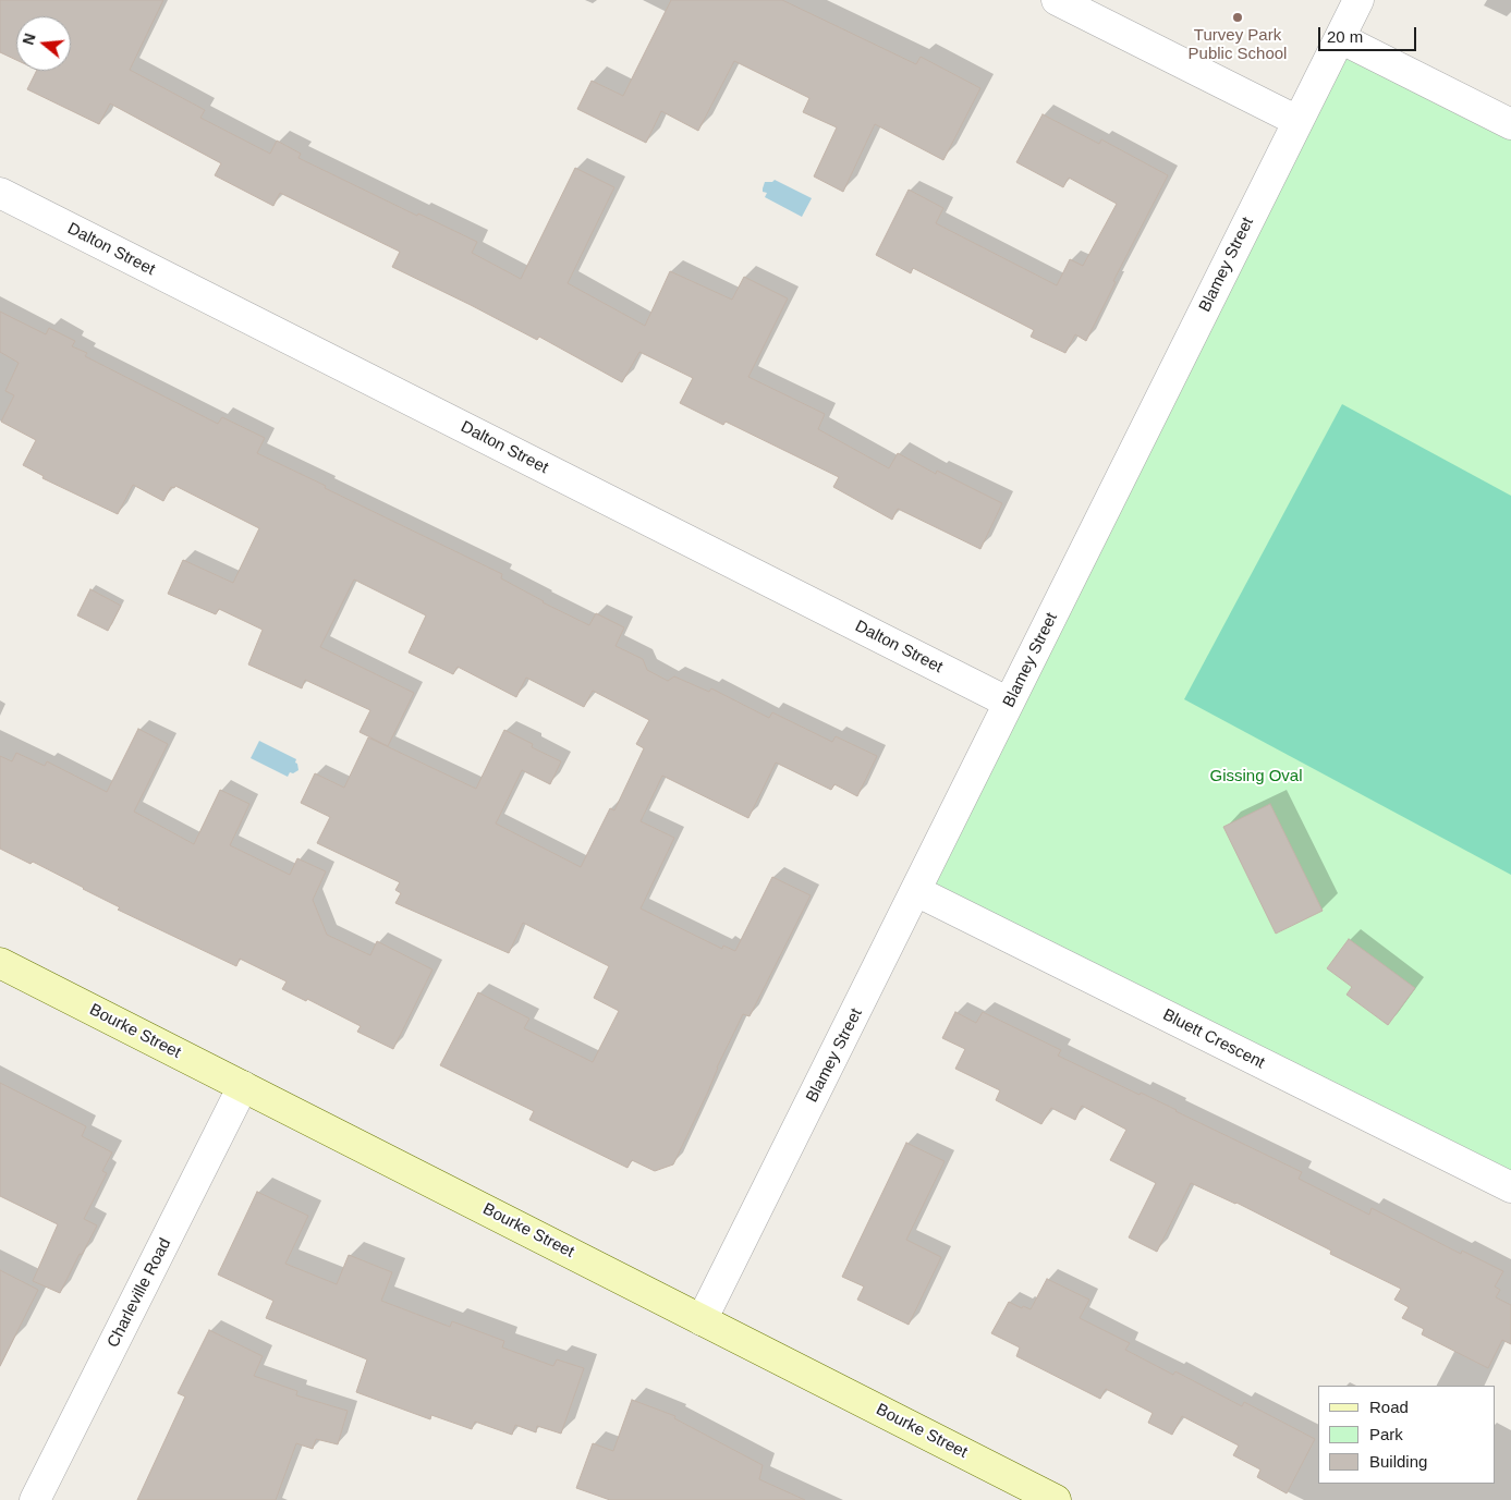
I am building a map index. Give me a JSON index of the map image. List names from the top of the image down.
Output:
{
  "streets": {
    "main road": ["Bourke Street"],
    "street": [
      "Dalton Street",
      "Blamey Street",
      "Bluett Crescent",
      "Charleville Road"
    ]
  },
  "crossings": [
    ["Dalton Street", "Blamey Street"],
    ["Blamey Street", "Bourke Street"],
    ["Blamey Street", "Bluett Crescent"],
    ["Bourke Street", "Charleville Road"]
  ],
  "parks": ["Gissing Oval"],
  "places": ["Turvey Park Public School"],
  "legend": ["Road", "Park", "Building"],
  "scale_bar": "20 m",
  "north": "left"
}
